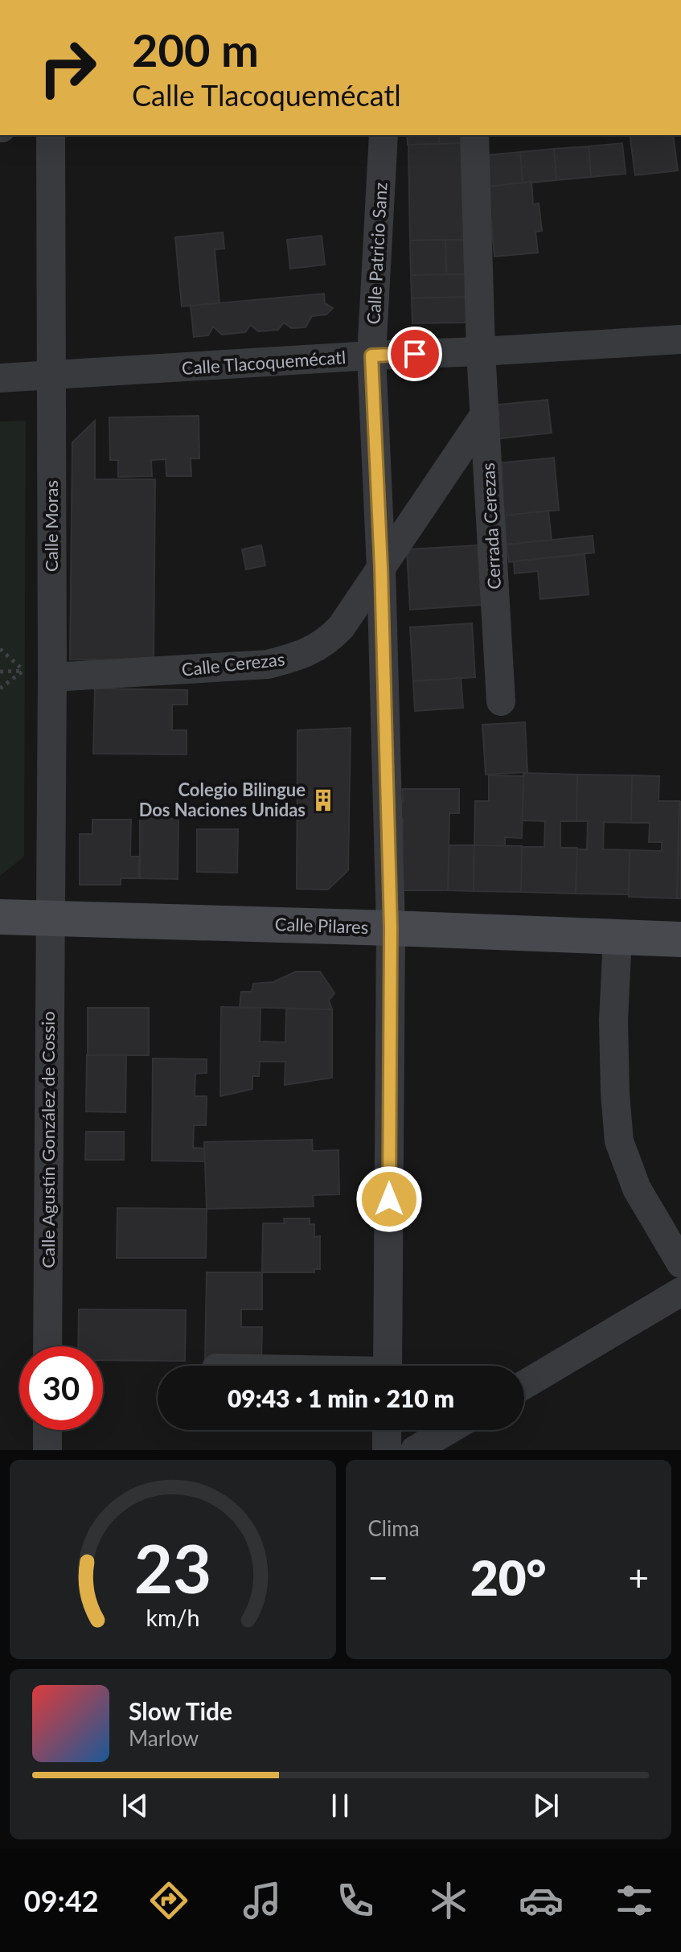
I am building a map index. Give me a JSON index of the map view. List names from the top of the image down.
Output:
{
  "streets": {
    "street": [
      "Calle Patricio Sanz",
      "Calle Tlacoquemécatl",
      "Calle Moras",
      "Cerrada Cerezas",
      "Calle Cerezas",
      "Calle Pilares",
      "Calle Agustín González de Cossio"
    ]
  },
  "crossings": [
    ["Calle Patricio Sanz", "Calle Tlacoquemécatl"],
    ["Calle Patricio Sanz", "Calle Cerezas"],
    ["Calle Patricio Sanz", "Calle Pilares"],
    ["Calle Tlacoquemécatl", "Calle Moras"],
    ["Calle Tlacoquemécatl", "Cerrada Cerezas"],
    ["Calle Moras", "Calle Cerezas"],
    ["Calle Moras", "Calle Pilares"],
    ["Calle Moras", "Calle Agustín González de Cossio"],
    ["Cerrada Cerezas", "Calle Cerezas"],
    ["Calle Pilares", "Calle Agustín González de Cossio"]
  ],
  "places": {
    "building": ["Colegio Bilingue Dos Naciones Unidas"]
  },
  "page": {
    "turn": ["200 m", "Calle Tlacoquemécatl"],
    "limit": "30",
    "trip": "09:43 · 1 min · 210 m",
    "tile": "Clima",
    "heat": ["−", "20°", "+"],
    "song": ["Slow Tide", "Marlow"],
    "tabs": "09:42",
    "gauge": ["23", "km/h"]
  }
}
